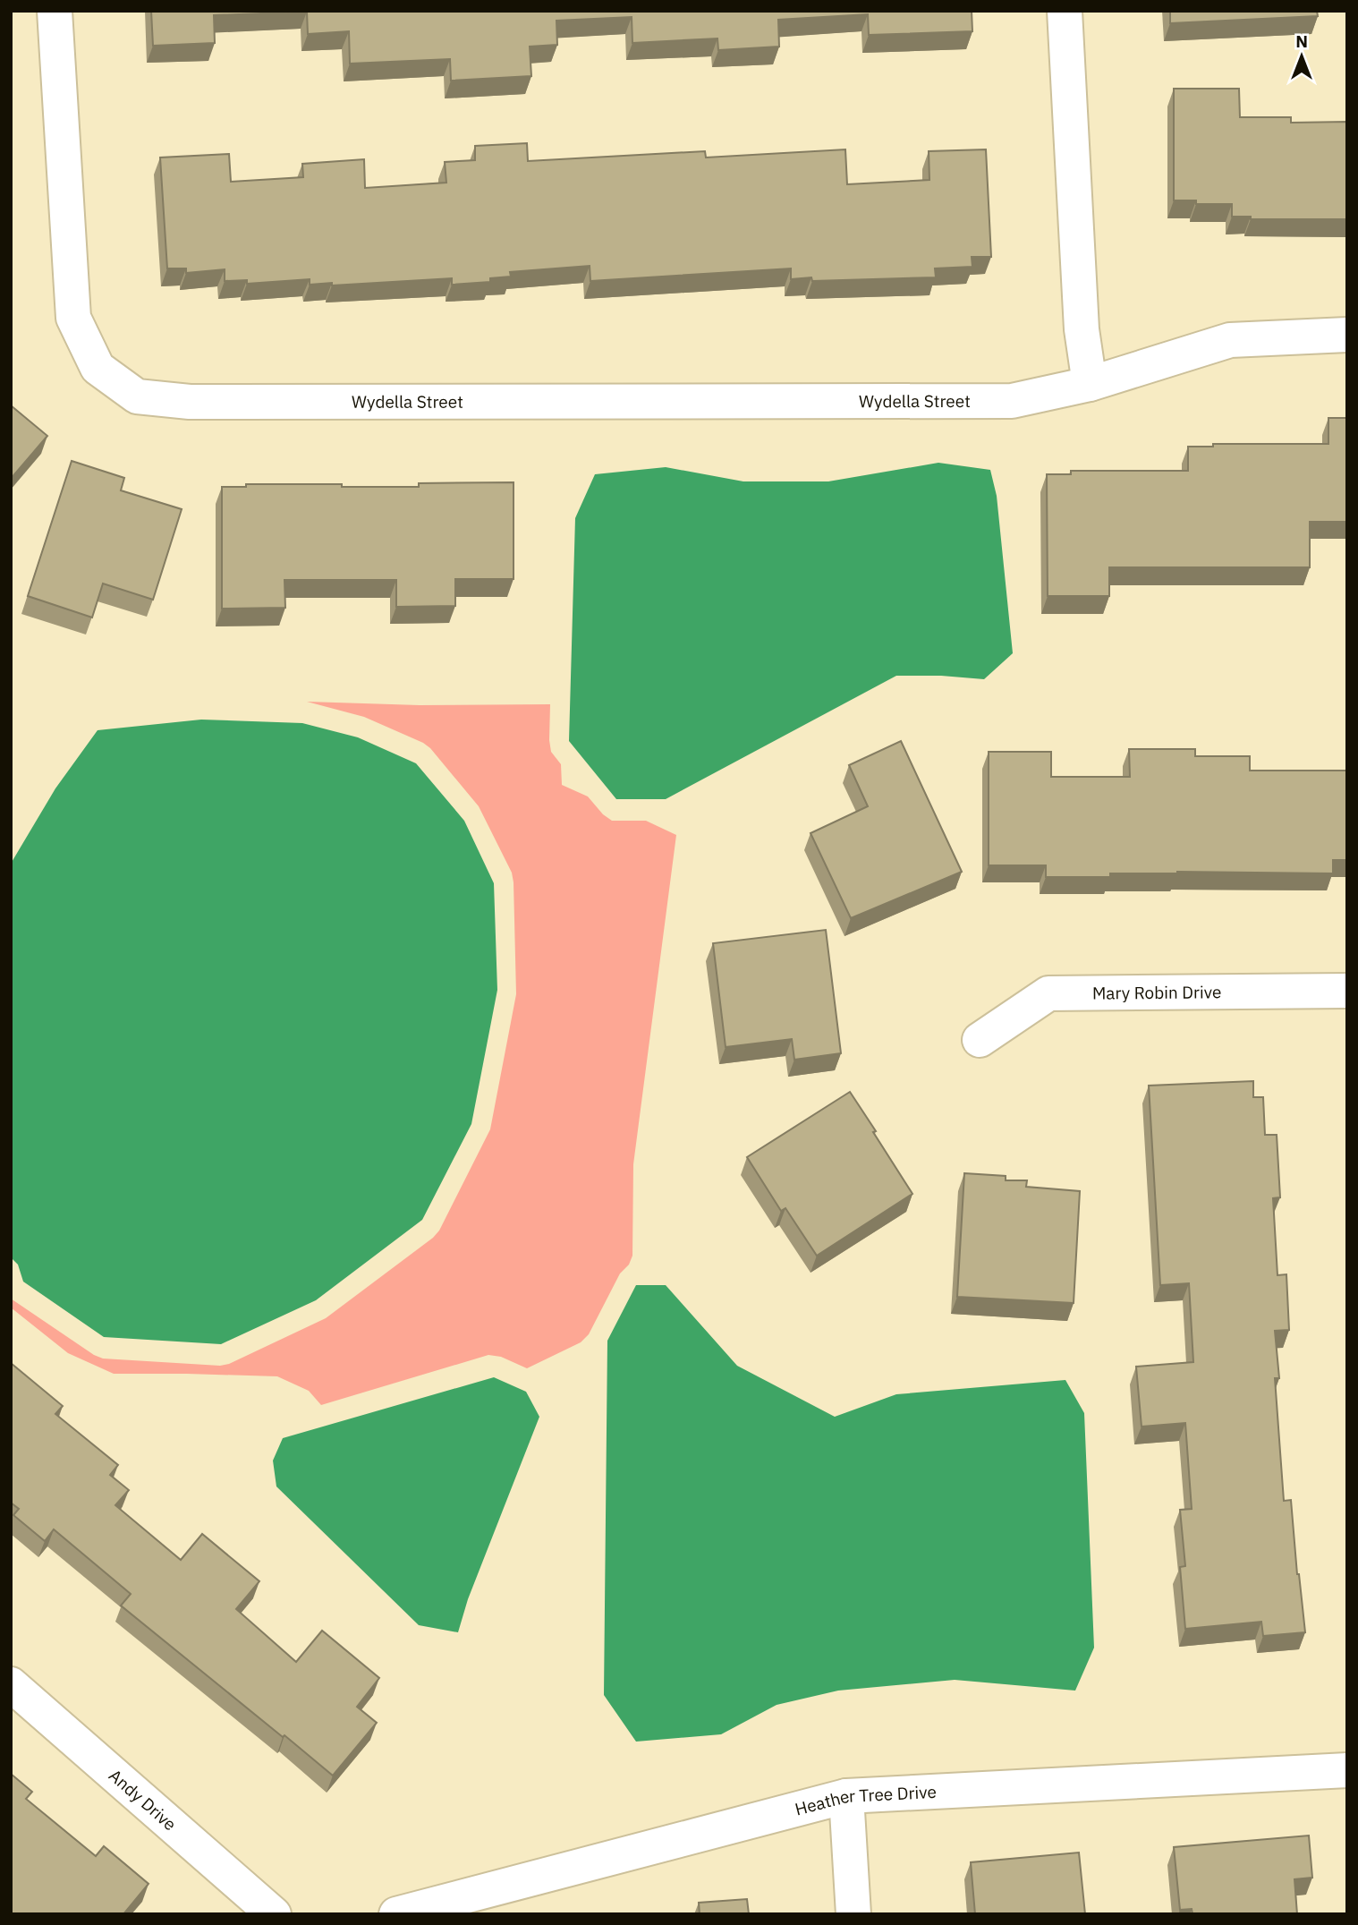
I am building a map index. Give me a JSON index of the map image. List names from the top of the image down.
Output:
{
  "streets": {
    "street": [
      "Wydella Street",
      "Mary Robin Drive",
      "Andy Drive",
      "Heather Tree Drive"
    ]
  },
  "north": "top"
}
